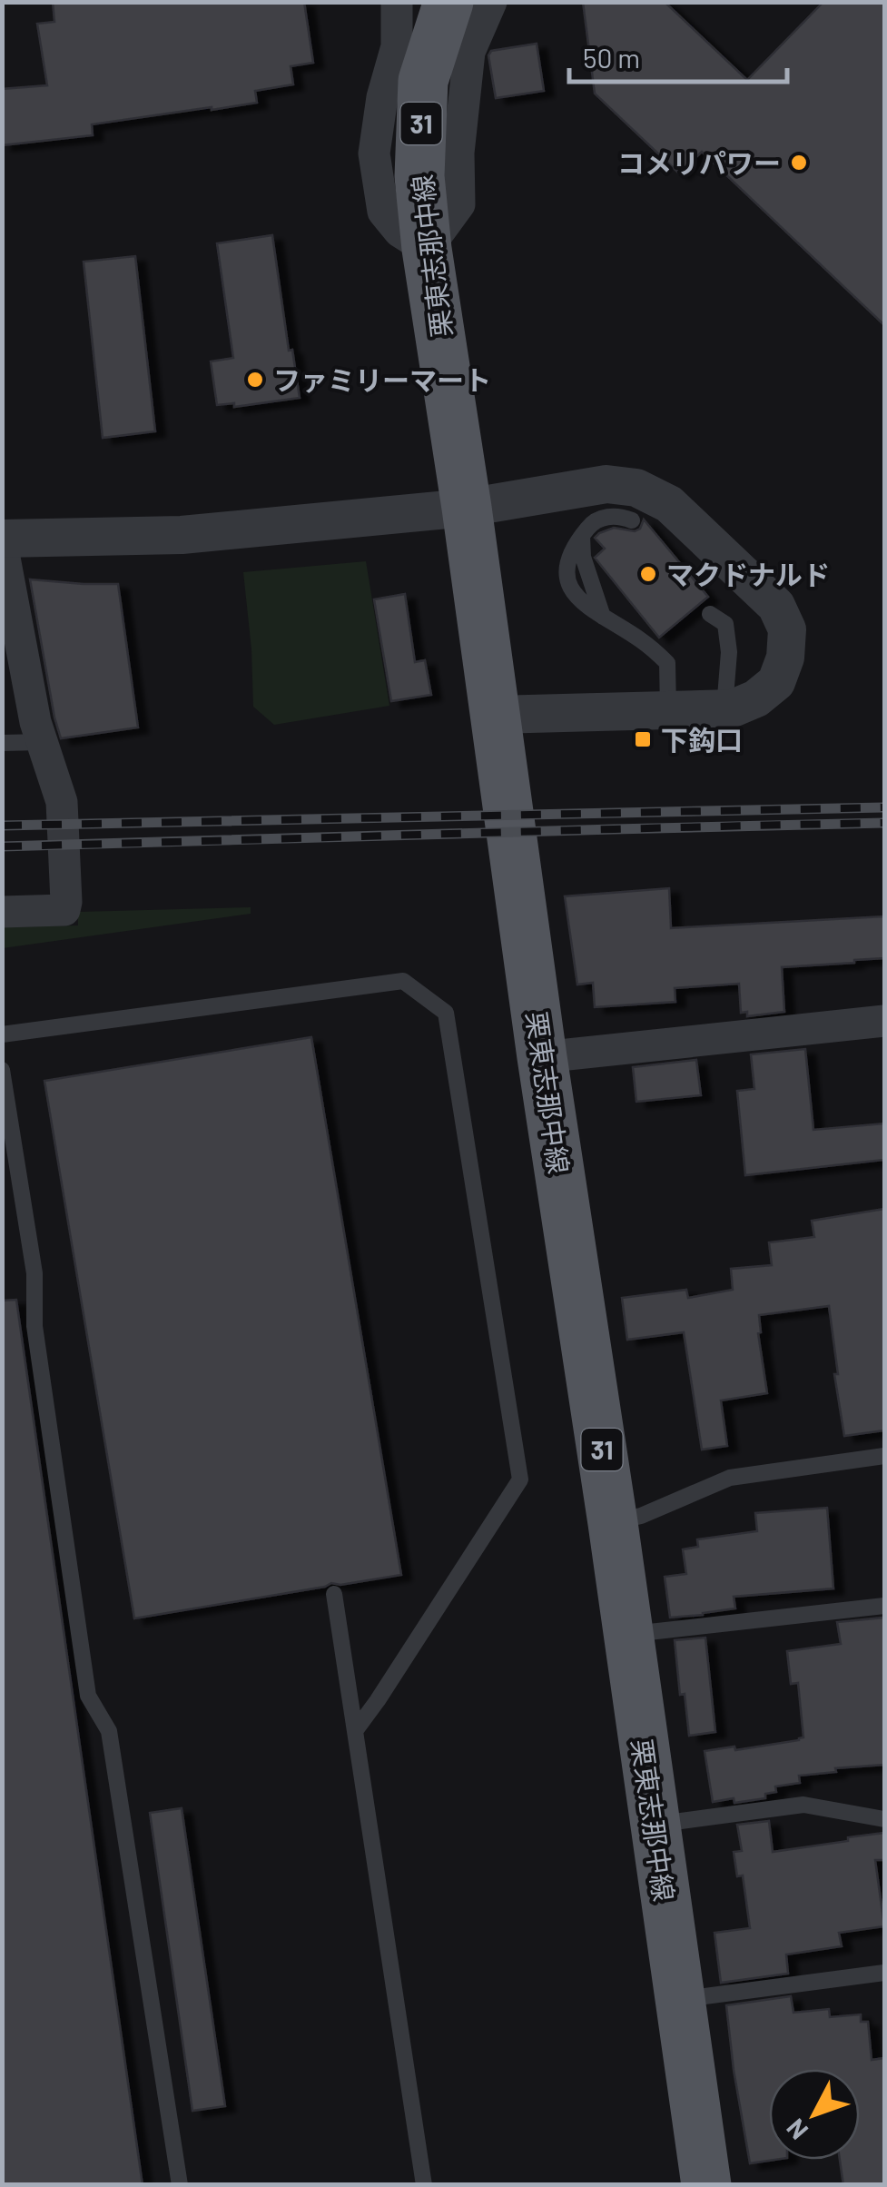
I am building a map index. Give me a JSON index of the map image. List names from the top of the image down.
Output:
{
  "streets": {
    "main road": ["31", "栗東志那中線"]
  },
  "places": {
    "other": ["コメリパワー", "ファミリーマート", "マクドナルド"],
    "transit": ["下鈎口"]
  },
  "scale_bar": "50 m",
  "north": "bottom left"
}
